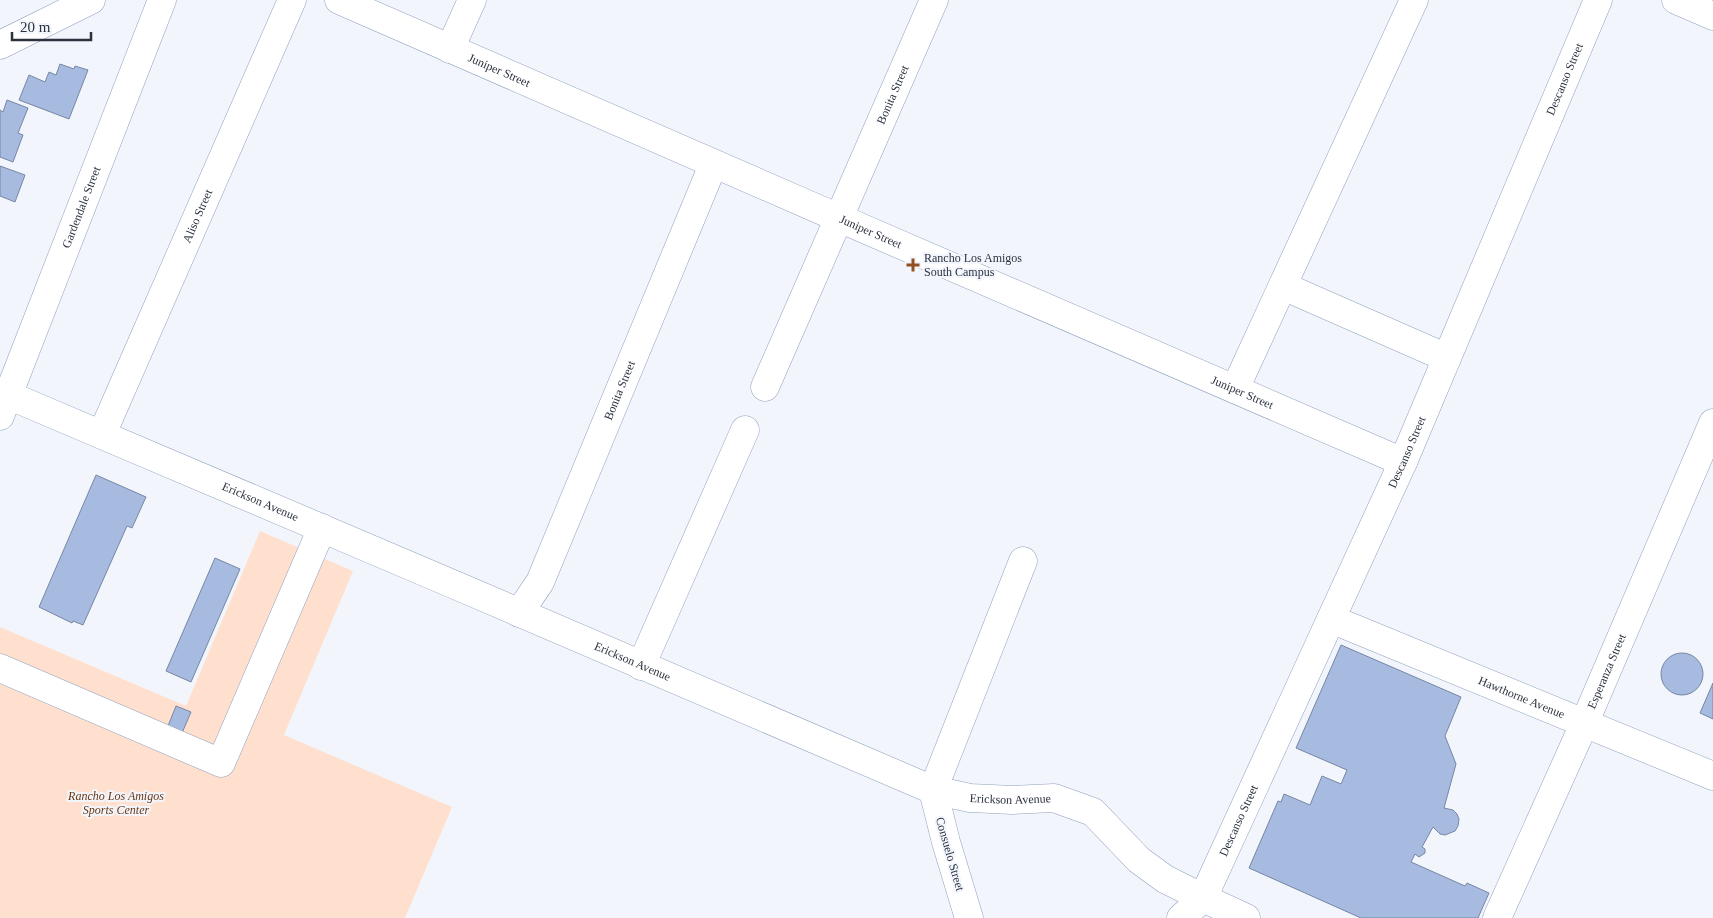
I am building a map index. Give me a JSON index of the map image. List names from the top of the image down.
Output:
{
  "streets": {
    "street": [
      "Juniper Street",
      "Descanso Street",
      "Bonita Street",
      "Gardendale Street",
      "Aliso Street",
      "Erickson Avenue",
      "Esperanza Street",
      "Hawthorne Avenue",
      "Consuelo Street"
    ]
  },
  "crossings": [
    ["Juniper Street", "Descanso Street"],
    ["Juniper Street", "Bonita Street"],
    ["Descanso Street", "Erickson Avenue"],
    ["Descanso Street", "Hawthorne Avenue"],
    ["Bonita Street", "Erickson Avenue"],
    ["Gardendale Street", "Erickson Avenue"],
    ["Aliso Street", "Erickson Avenue"],
    ["Erickson Avenue", "Consuelo Street"],
    ["Esperanza Street", "Hawthorne Avenue"]
  ],
  "parks": ["Rancho Los Amigos Sports Center"],
  "places": {
    "health": ["Rancho Los Amigos South Campus"]
  },
  "scale_bar": "20 m"
}
